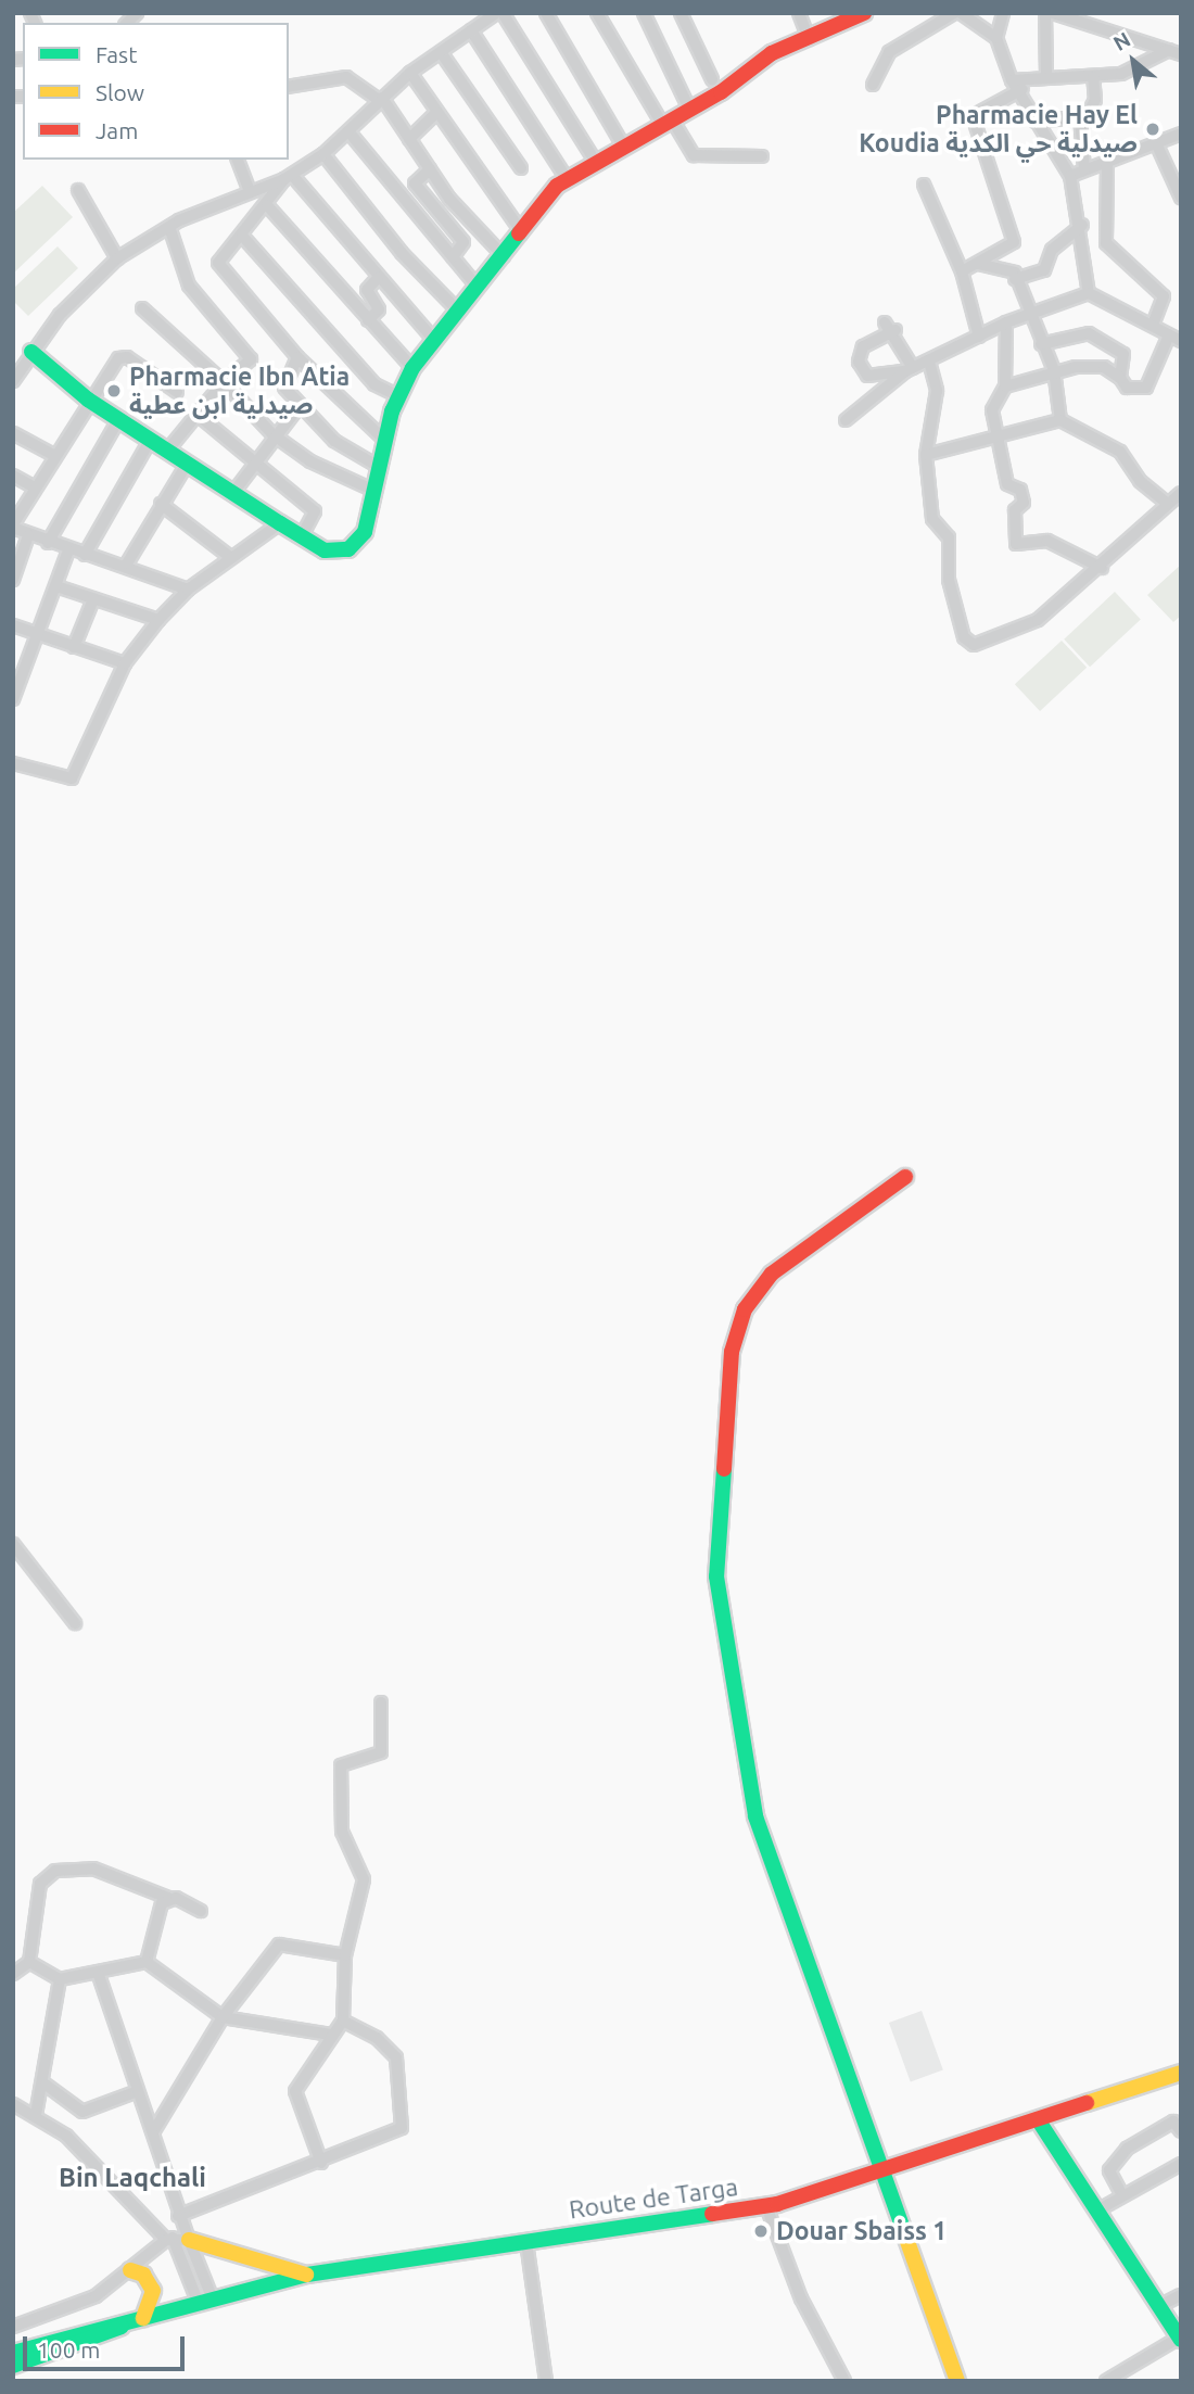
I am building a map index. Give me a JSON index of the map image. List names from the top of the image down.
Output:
{
  "streets": {
    "street": ["Route de Targa"]
  },
  "districts": ["Bin Laqchali"],
  "places": ["Pharmacie Hay El Koudia صيدلية حي الكدية", "Pharmacie Ibn Atia صيدلية ابن عطية", "Douar Sbaiss 1"],
  "legend": ["Fast", "Slow", "Jam"],
  "scale_bar": "100 m",
  "north": "top left"
}
